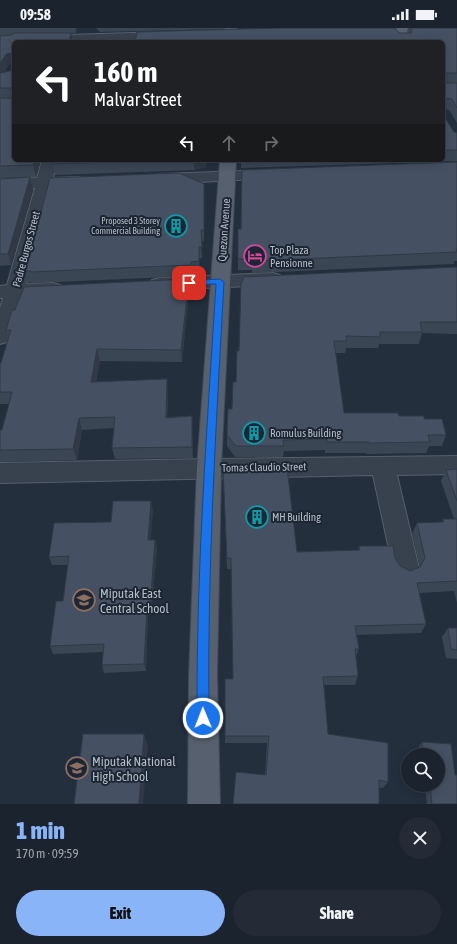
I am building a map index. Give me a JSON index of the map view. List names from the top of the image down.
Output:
{
  "streets": {
    "main road": ["Quezon Avenue"],
    "street": ["Padre Burgos Street", "Tomas Claudio Street"]
  },
  "crossings": [
    ["Quezon Avenue", "Tomas Claudio Street"]
  ],
  "places": {
    "building": ["Proposed 3 Storey Commercial Building", "Romulus Building", "MH Building"],
    "hotel": ["Top Plaza Pensionne"],
    "school or university": ["Miputak East Central School", "Miputak National High School"]
  },
  "page": {
    "status": "09:58",
    "turn": ["160 m", "Malvar Street"],
    "heading": ["1 min", "170 m · 09:59"],
    "buttons": ["Exit", "Share"]
  }
}
